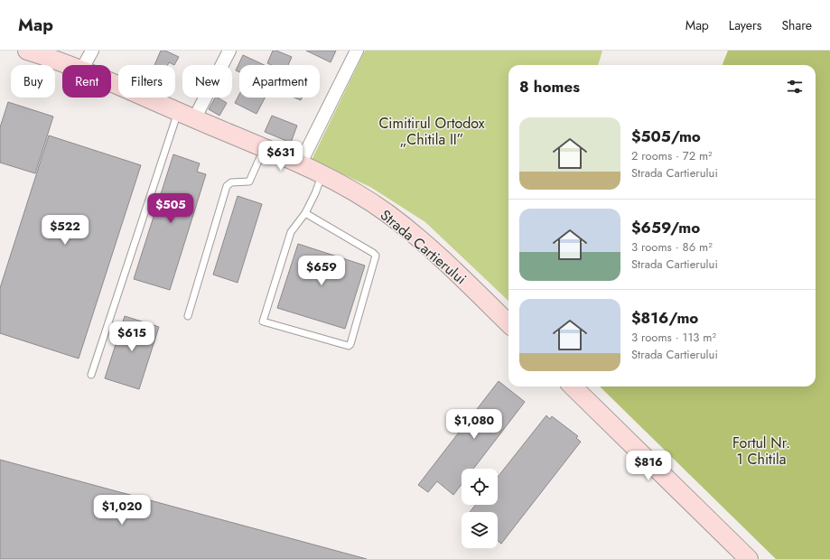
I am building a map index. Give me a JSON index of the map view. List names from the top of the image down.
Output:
{
  "streets": {
    "street": ["Strada Cartierului"]
  },
  "parks": ["Cimitirul Ortodox „Chitila II”", "Fortul Nr. 1 Chitila"],
  "page": {
    "header": "Map",
    "nav": ["Map", "Layers", "Share"],
    "chip": [
      "Buy",
      "Rent",
      "Filters",
      "New",
      "Apartment"
    ],
    "heading": "8 homes",
    "list": [
      {
        "name": "$505/mo",
        "note": "2 rooms · 72 m² · Strada Cartierului"
      },
      {
        "name": "$659/mo",
        "note": "3 rooms · 86 m² · Strada Cartierului"
      },
      {
        "name": "$816/mo",
        "note": "3 rooms · 113 m² · Strada Cartierului"
      }
    ],
    "price": [
      "$631",
      "$505",
      "$522",
      "$659",
      "$615",
      "$1,080",
      "$816",
      "$1,020"
    ]
  }
}
